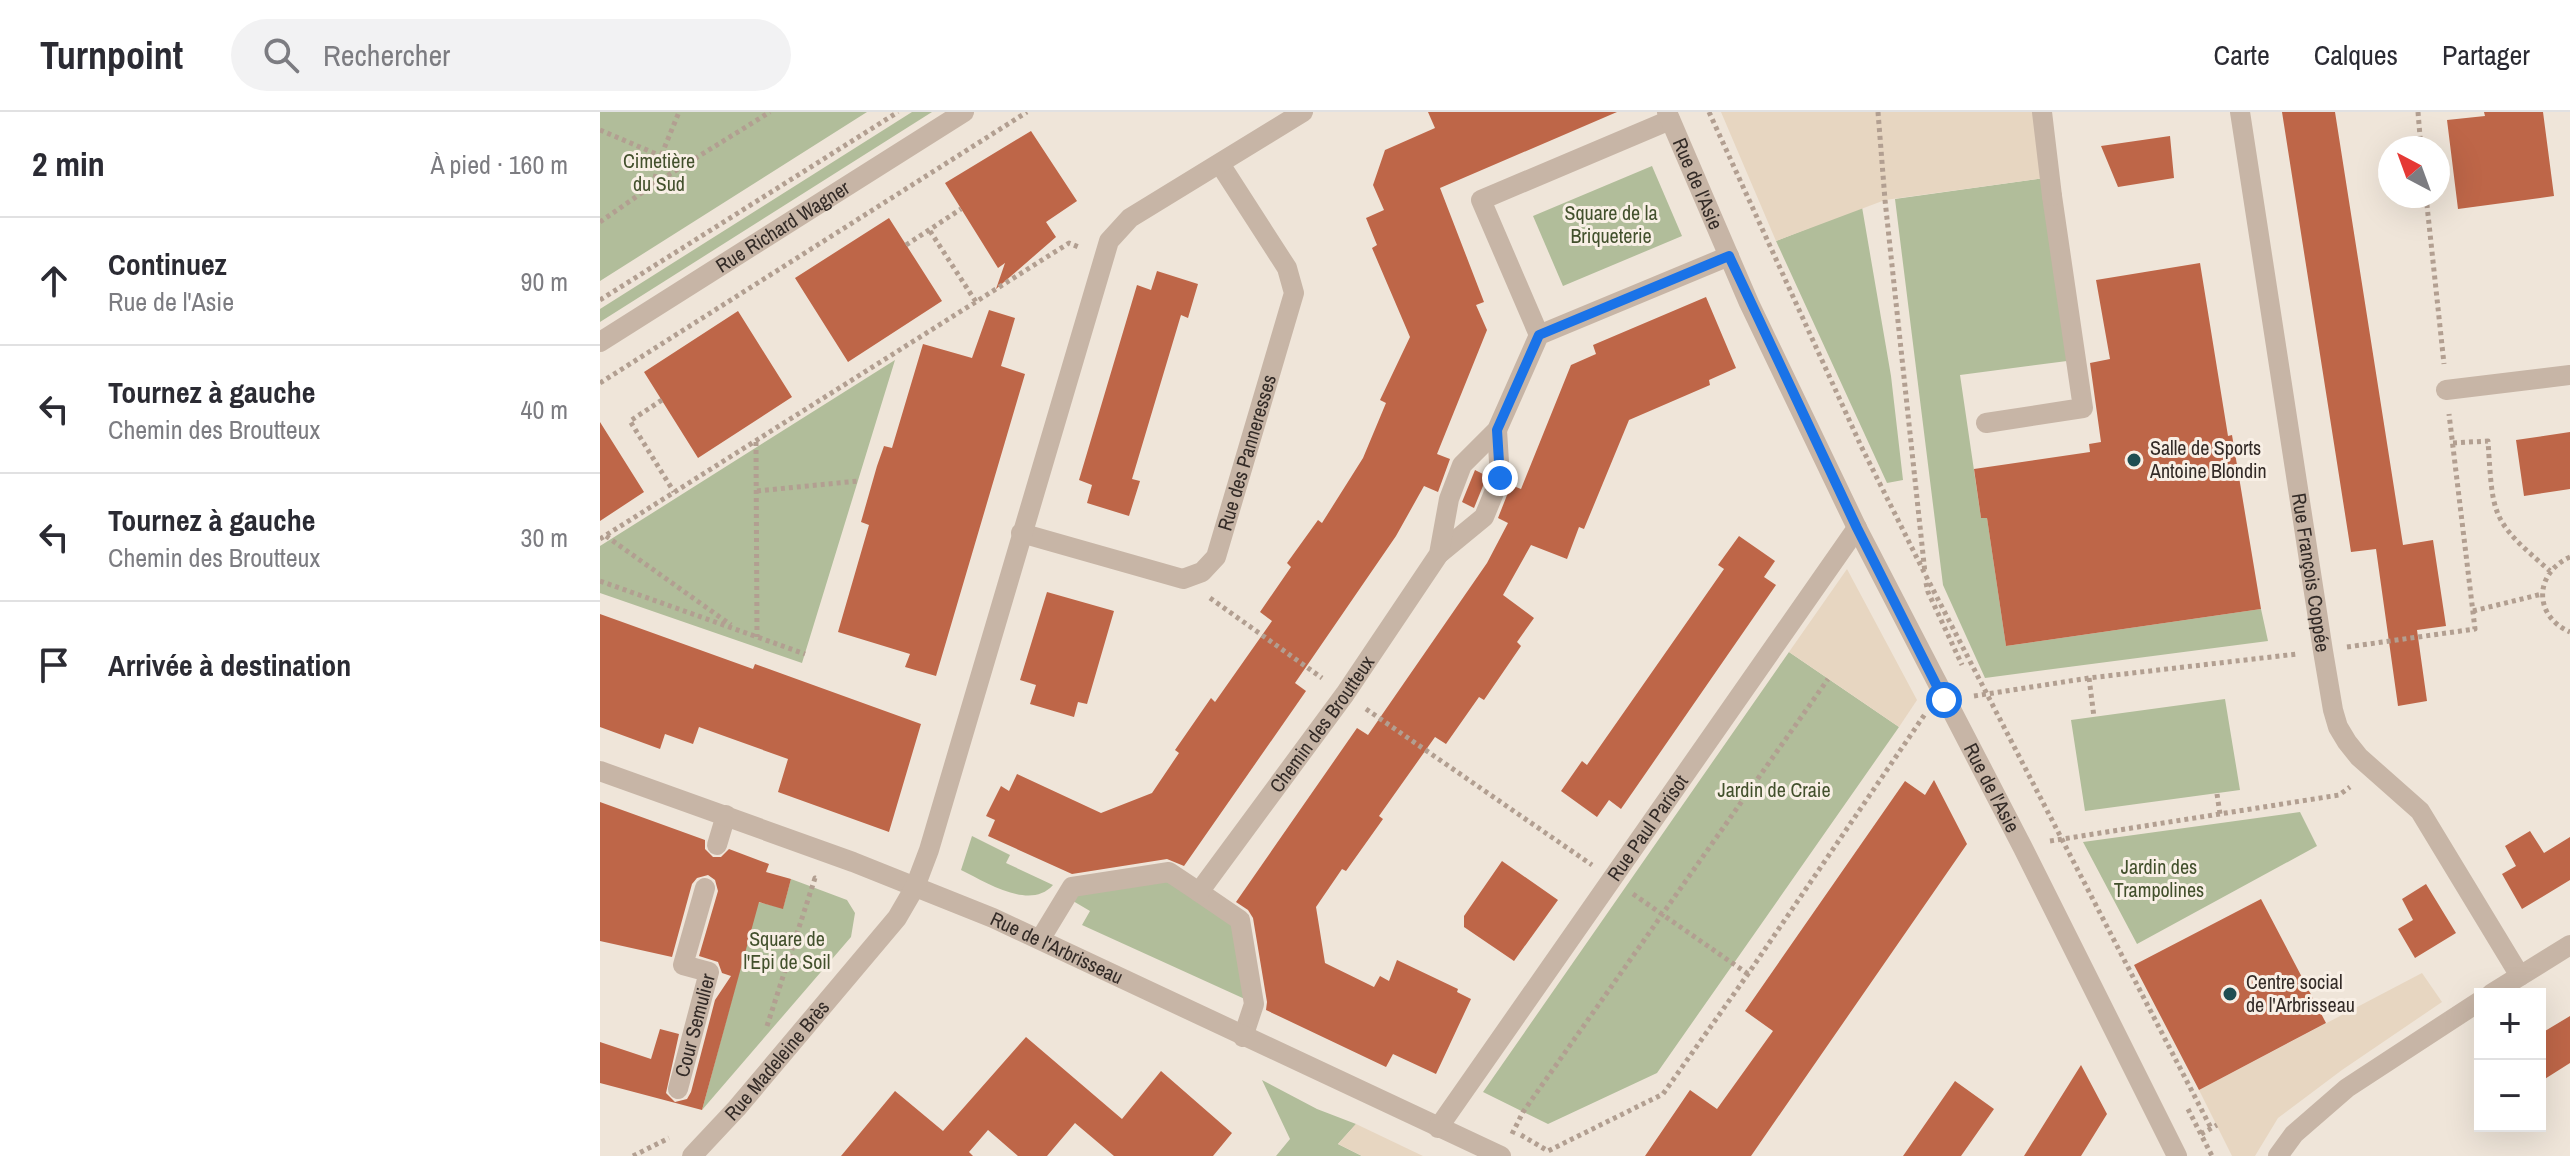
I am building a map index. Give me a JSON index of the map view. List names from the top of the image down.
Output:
{
  "streets": {
    "street": [
      "Rue de l'Asie",
      "Rue Richard Wagner",
      "Rue des Panneresses",
      "Rue François Coppée",
      "Chemin des Broutteux",
      "Rue Paul Parisot",
      "Rue de l'Arbrisseau",
      "Cour Semulier",
      "Rue Madeleine Brès"
    ]
  },
  "crossings": [
    ["Rue de l'Asie", "Rue Paul Parisot"],
    ["Rue Paul Parisot", "Rue de l'Arbrisseau"],
    ["Rue de l'Arbrisseau", "Rue Madeleine Brès"]
  ],
  "parks": [
    "Cimetière du Sud",
    "Square de la Briqueterie",
    "Jardin de Craie",
    "Jardin des Trampolines",
    "Square de l'Epi de Soil"
  ],
  "places": ["Salle de Sports Antoine Blondin", "Centre social de l'Arbrisseau"],
  "north": "top left",
  "page": {
    "header": "Turnpoint",
    "search": "Rechercher",
    "nav": ["Carte", "Calques", "Partager"],
    "heading": ["2 min", "À pied · 160 m"],
    "list": [
      ["Continuez", "Rue de l'Asie", "90 m"],
      ["Tournez à gauche", "Chemin des Broutteux", "40 m"],
      ["Tournez à gauche", "Chemin des Broutteux", "30 m"],
      "Arrivée à destination"
    ],
    "map_buttons": ["+", "−"]
  }
}
